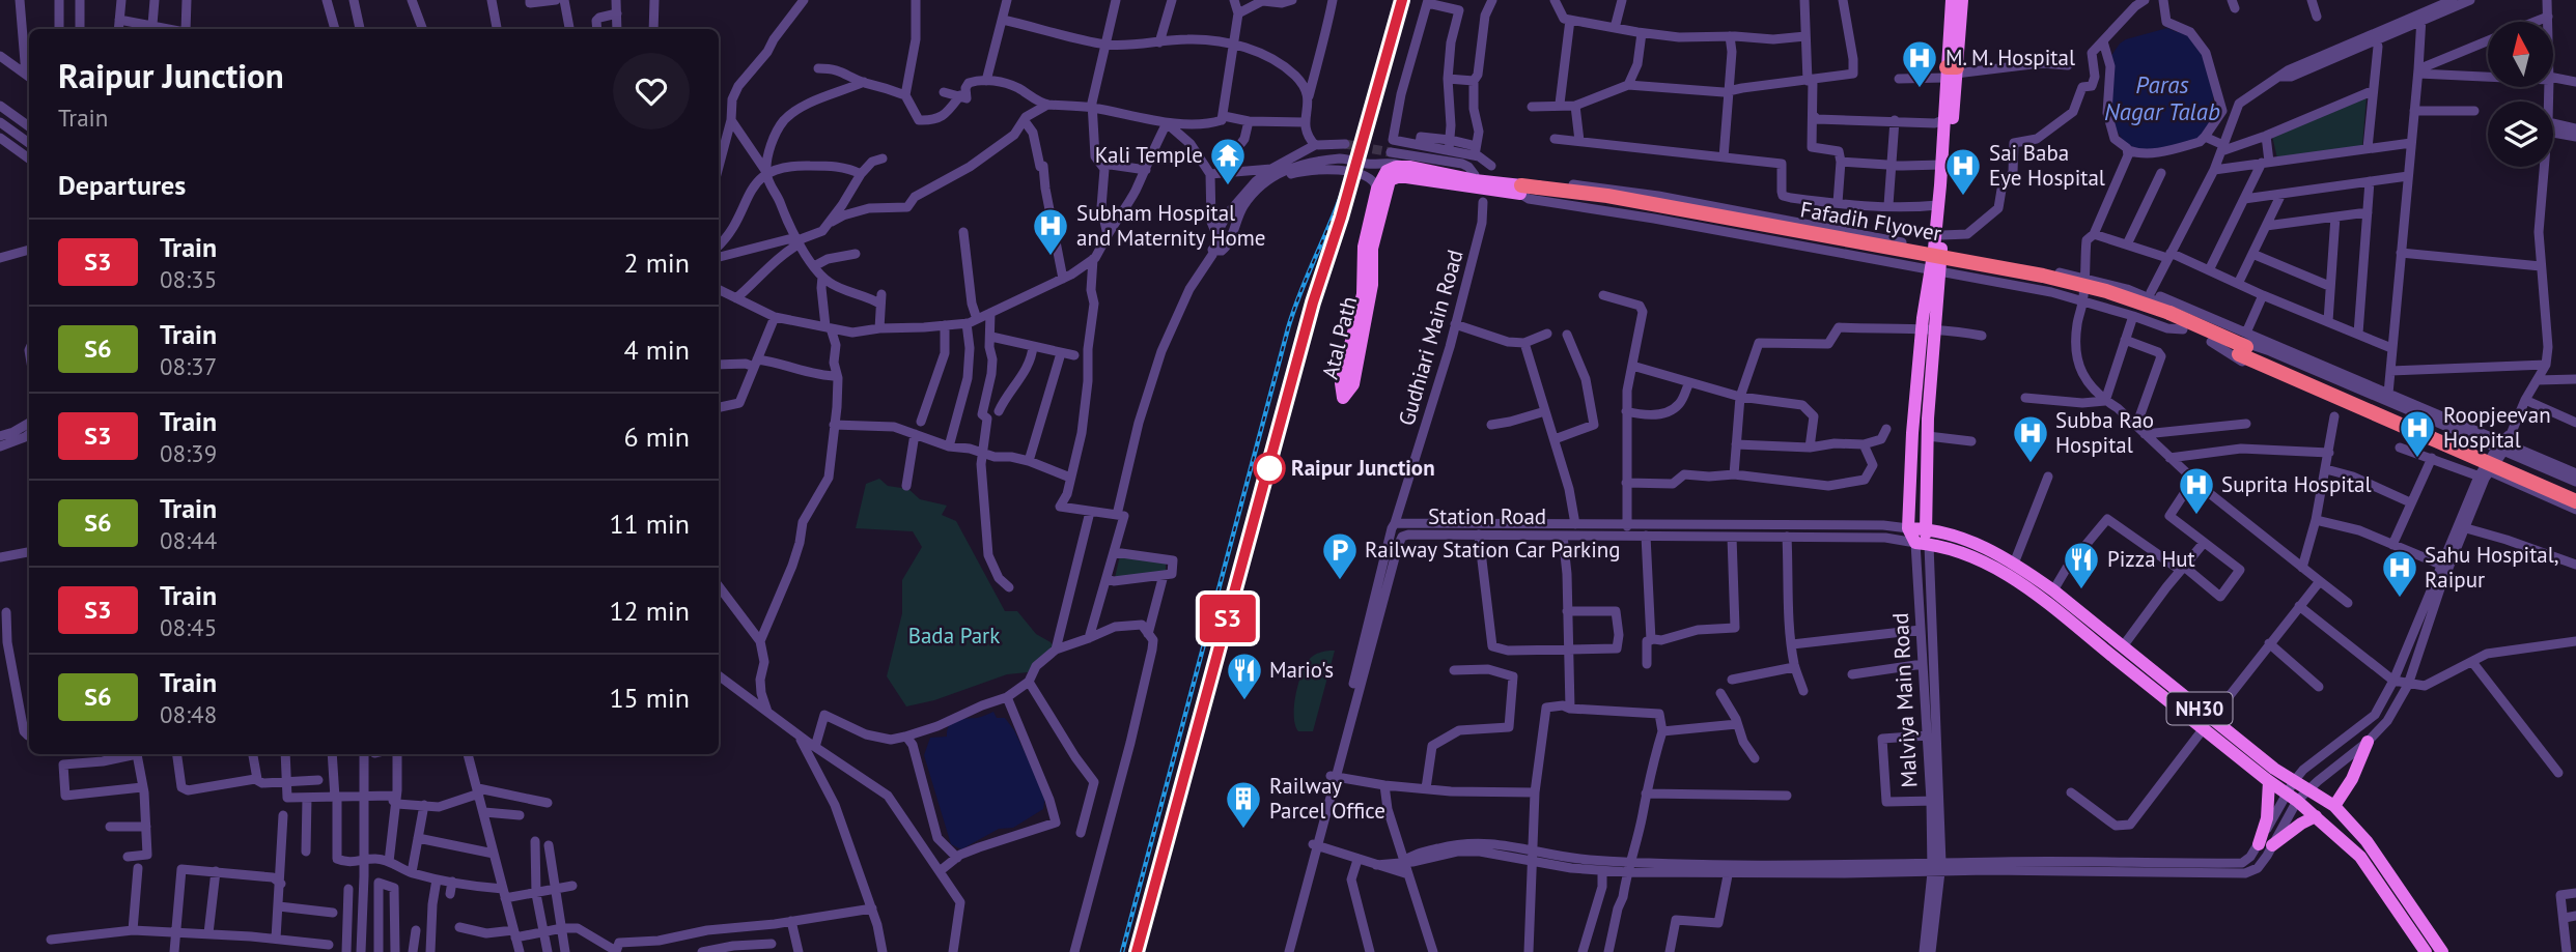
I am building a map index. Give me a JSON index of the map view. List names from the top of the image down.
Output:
{
  "streets": {
    "highway": ["Fafadih Flyover"],
    "main road": ["Atal Path", "Malviya Main Road", "NH30"],
    "street": ["Gudhiari Main Road", "Station Road"]
  },
  "crossings": [
    ["Fafadih Flyover", "Atal Path"],
    ["Gudhiari Main Road", "Station Road"],
    ["Station Road", "Malviya Main Road"],
    ["Station Road", "NH30"],
    ["Malviya Main Road", "NH30"]
  ],
  "water": ["Paras Nagar Talab"],
  "parks": ["Bada Park"],
  "places": {
    "hospital": [
      "M. M. Hospital",
      "Sai Baba Eye Hospital",
      "Subham Hospital and Maternity Home",
      "Roopjeevan Hospital",
      "Subba Rao Hospital",
      "Suprita Hospital",
      "Sahu Hospital, Raipur"
    ],
    "temple": ["Kali Temple"],
    "other": ["Raipur Junction"],
    "parking": ["Railway Station Car Parking"],
    "restaurant": ["Pizza Hut", "Mario's"],
    "building": ["Railway Parcel Office"]
  },
  "north": "top",
  "page": {
    "on_map": "S3",
    "heading": [
      ["Raipur Junction", "Train"],
      "Departures"
    ],
    "list": [
      {
        "mark": "S3",
        "name": "Train",
        "note": "08:35",
        "value": "2 min"
      },
      {
        "mark": "S6",
        "name": "Train",
        "note": "08:37",
        "value": "4 min"
      },
      {
        "mark": "S3",
        "name": "Train",
        "note": "08:39",
        "value": "6 min"
      },
      {
        "mark": "S6",
        "name": "Train",
        "note": "08:44",
        "value": "11 min"
      },
      {
        "mark": "S3",
        "name": "Train",
        "note": "08:45",
        "value": "12 min"
      },
      {
        "mark": "S6",
        "name": "Train",
        "note": "08:48",
        "value": "15 min"
      }
    ]
  }
}
